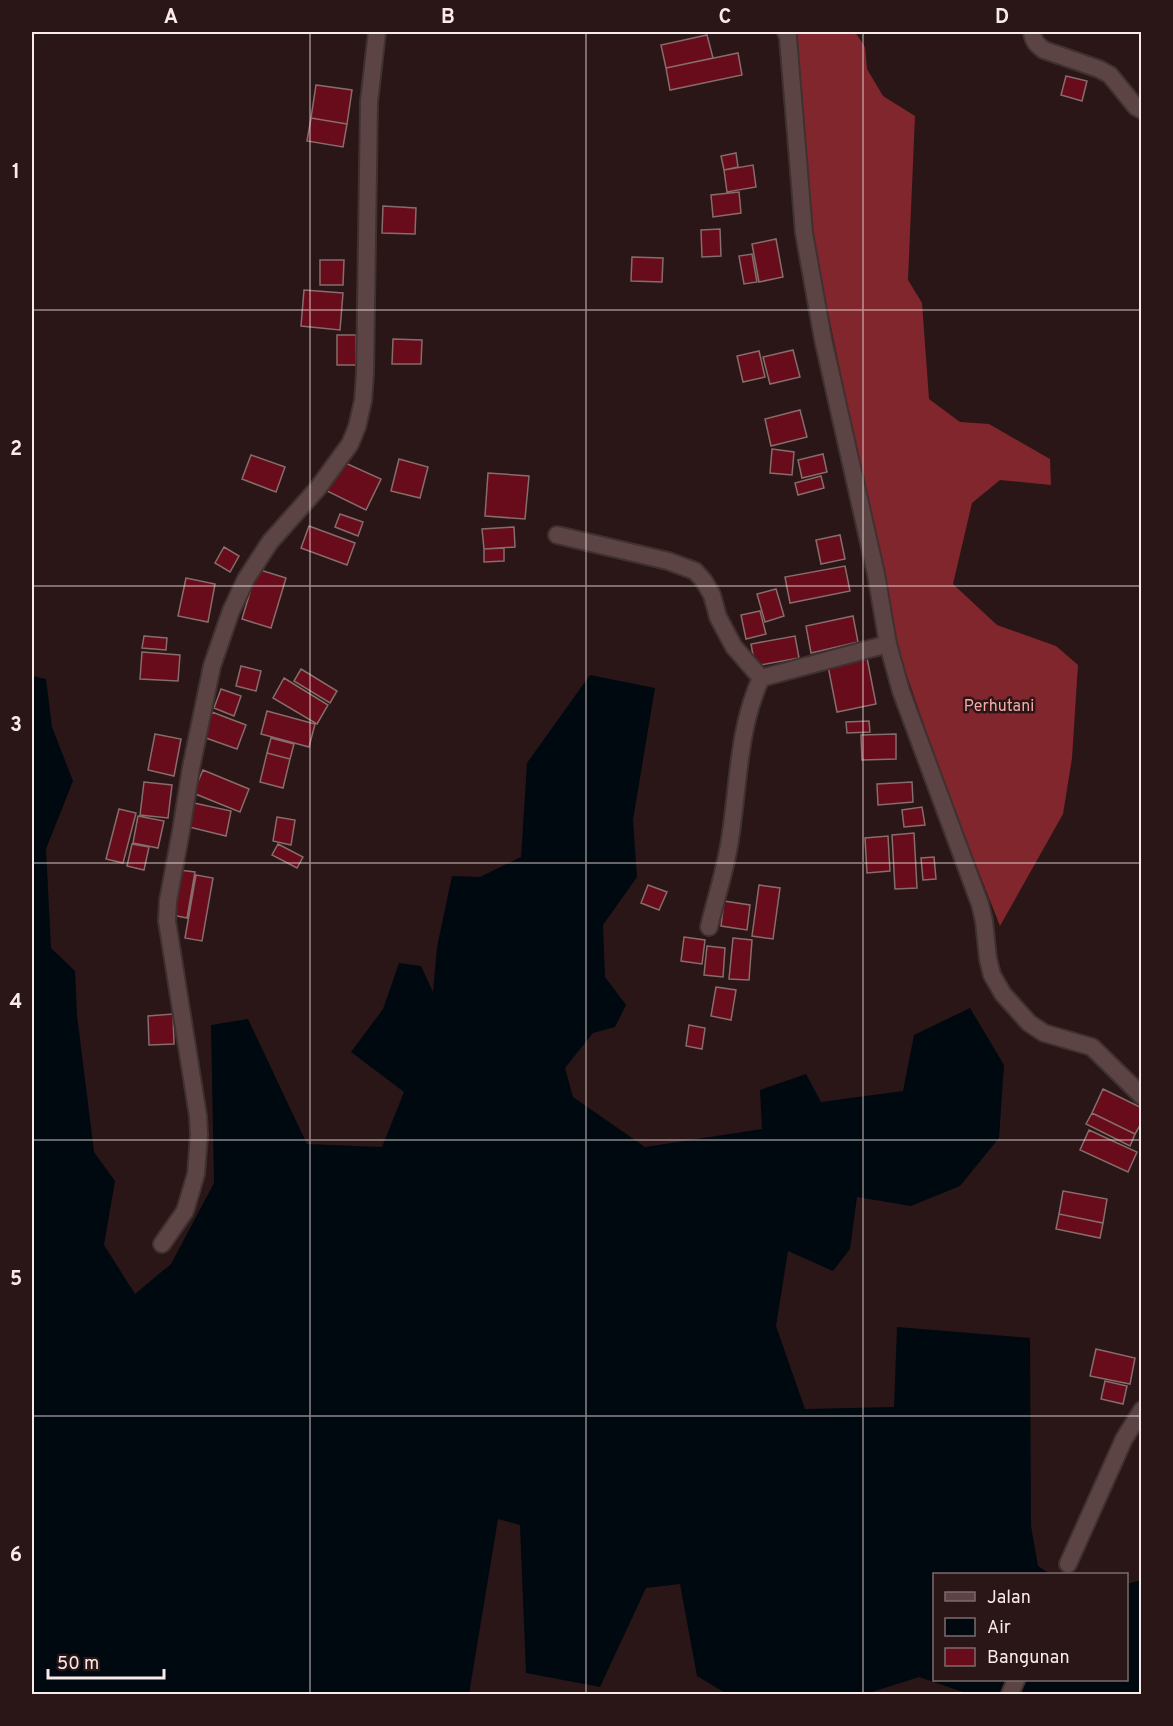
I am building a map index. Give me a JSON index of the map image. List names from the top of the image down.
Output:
{
  "parks": ["Perhutani"],
  "legend": ["Jalan", "Air", "Bangunan"],
  "scale_bar": "50 m",
  "grid": {
    "columns": [
      "A",
      "B",
      "C",
      "D"
    ],
    "rows": [
      "1",
      "2",
      "3",
      "4",
      "5",
      "6"
    ]
  }
}
